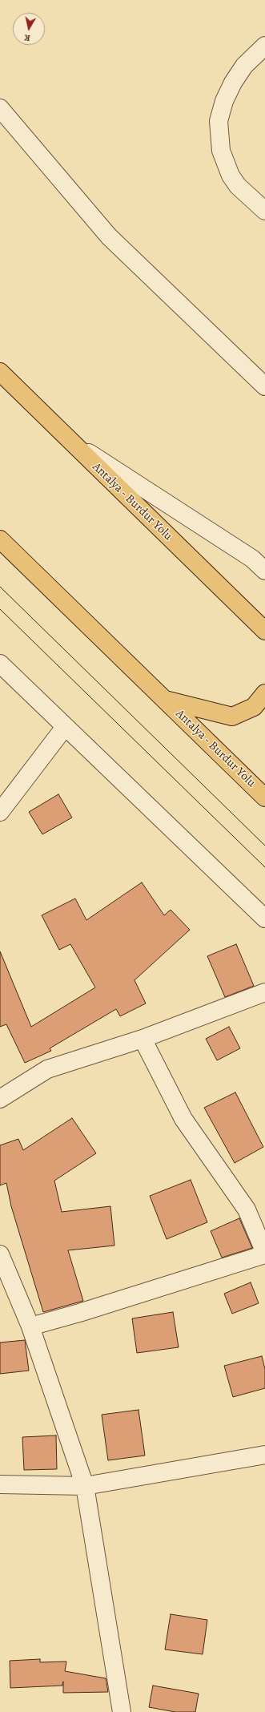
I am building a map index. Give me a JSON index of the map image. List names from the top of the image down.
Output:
{
  "streets": {
    "highway": ["Antalya - Burdur Yolu"]
  },
  "north": "bottom"
}
